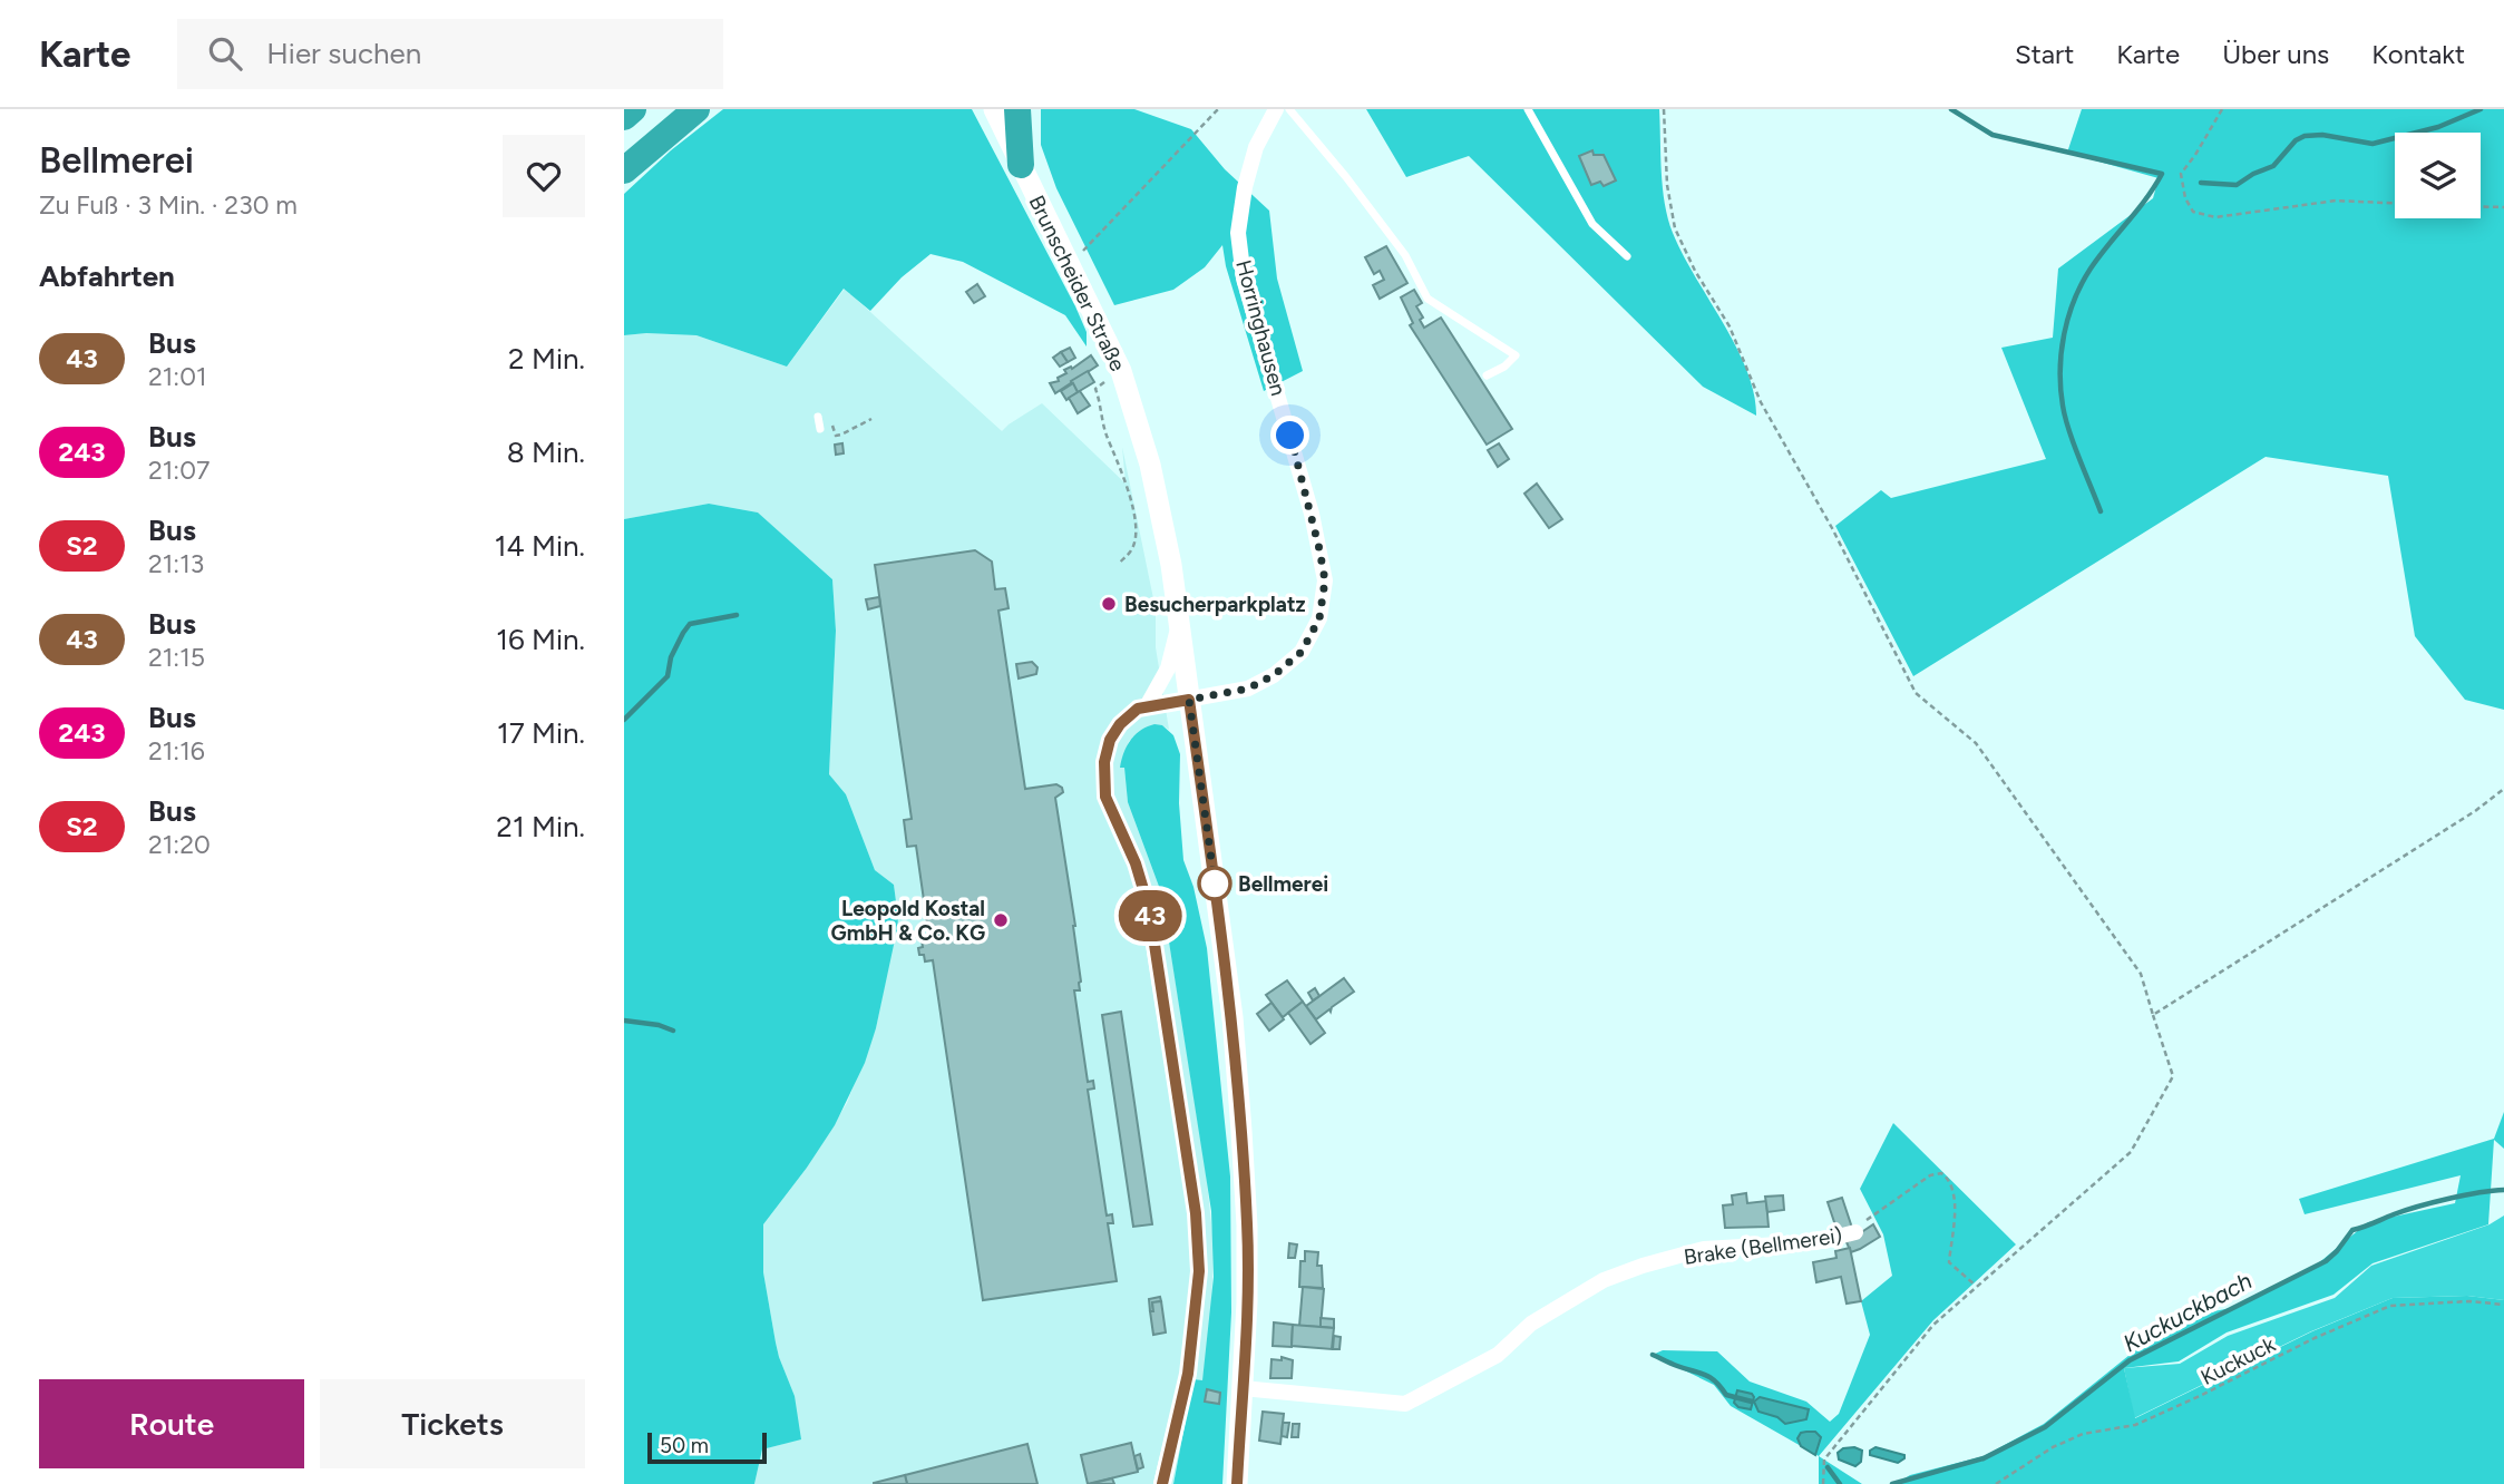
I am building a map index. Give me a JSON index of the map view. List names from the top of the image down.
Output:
{
  "streets": {
    "main road": ["Brunscheider Straße"],
    "street": ["Horringhausen", "Brake (Bellmerei)"],
    "path": ["Kuckuck"]
  },
  "crossings": [
    ["Brunscheider Straße", "Horringhausen"],
    ["Brunscheider Straße", "Brake (Bellmerei)"]
  ],
  "water": ["Kuckuckbach"],
  "places": ["Besucherparkplatz", "Bellmerei", "Leopold Kostal GmbH & Co. KG"],
  "lines": ["bus line 43"],
  "scale_bar": "50 m",
  "page": {
    "header": "Karte",
    "search": "Hier suchen",
    "nav": [
      "Start",
      "Karte",
      "Über uns",
      "Kontakt"
    ],
    "heading": [
      ["Bellmerei", "Zu Fuß · 3 Min. · 230 m"],
      "Abfahrten"
    ],
    "on_map": "43",
    "list": [
      {
        "mark": "43",
        "name": "Bus",
        "note": "21:01",
        "value": "2 Min."
      },
      {
        "mark": "243",
        "name": "Bus",
        "note": "21:07",
        "value": "8 Min."
      },
      {
        "mark": "S2",
        "name": "Bus",
        "note": "21:13",
        "value": "14 Min."
      },
      {
        "mark": "43",
        "name": "Bus",
        "note": "21:15",
        "value": "16 Min."
      },
      {
        "mark": "243",
        "name": "Bus",
        "note": "21:16",
        "value": "17 Min."
      },
      {
        "mark": "S2",
        "name": "Bus",
        "note": "21:20",
        "value": "21 Min."
      }
    ],
    "buttons": ["Route", "Tickets"],
    "scale": "50 m"
  }
}
